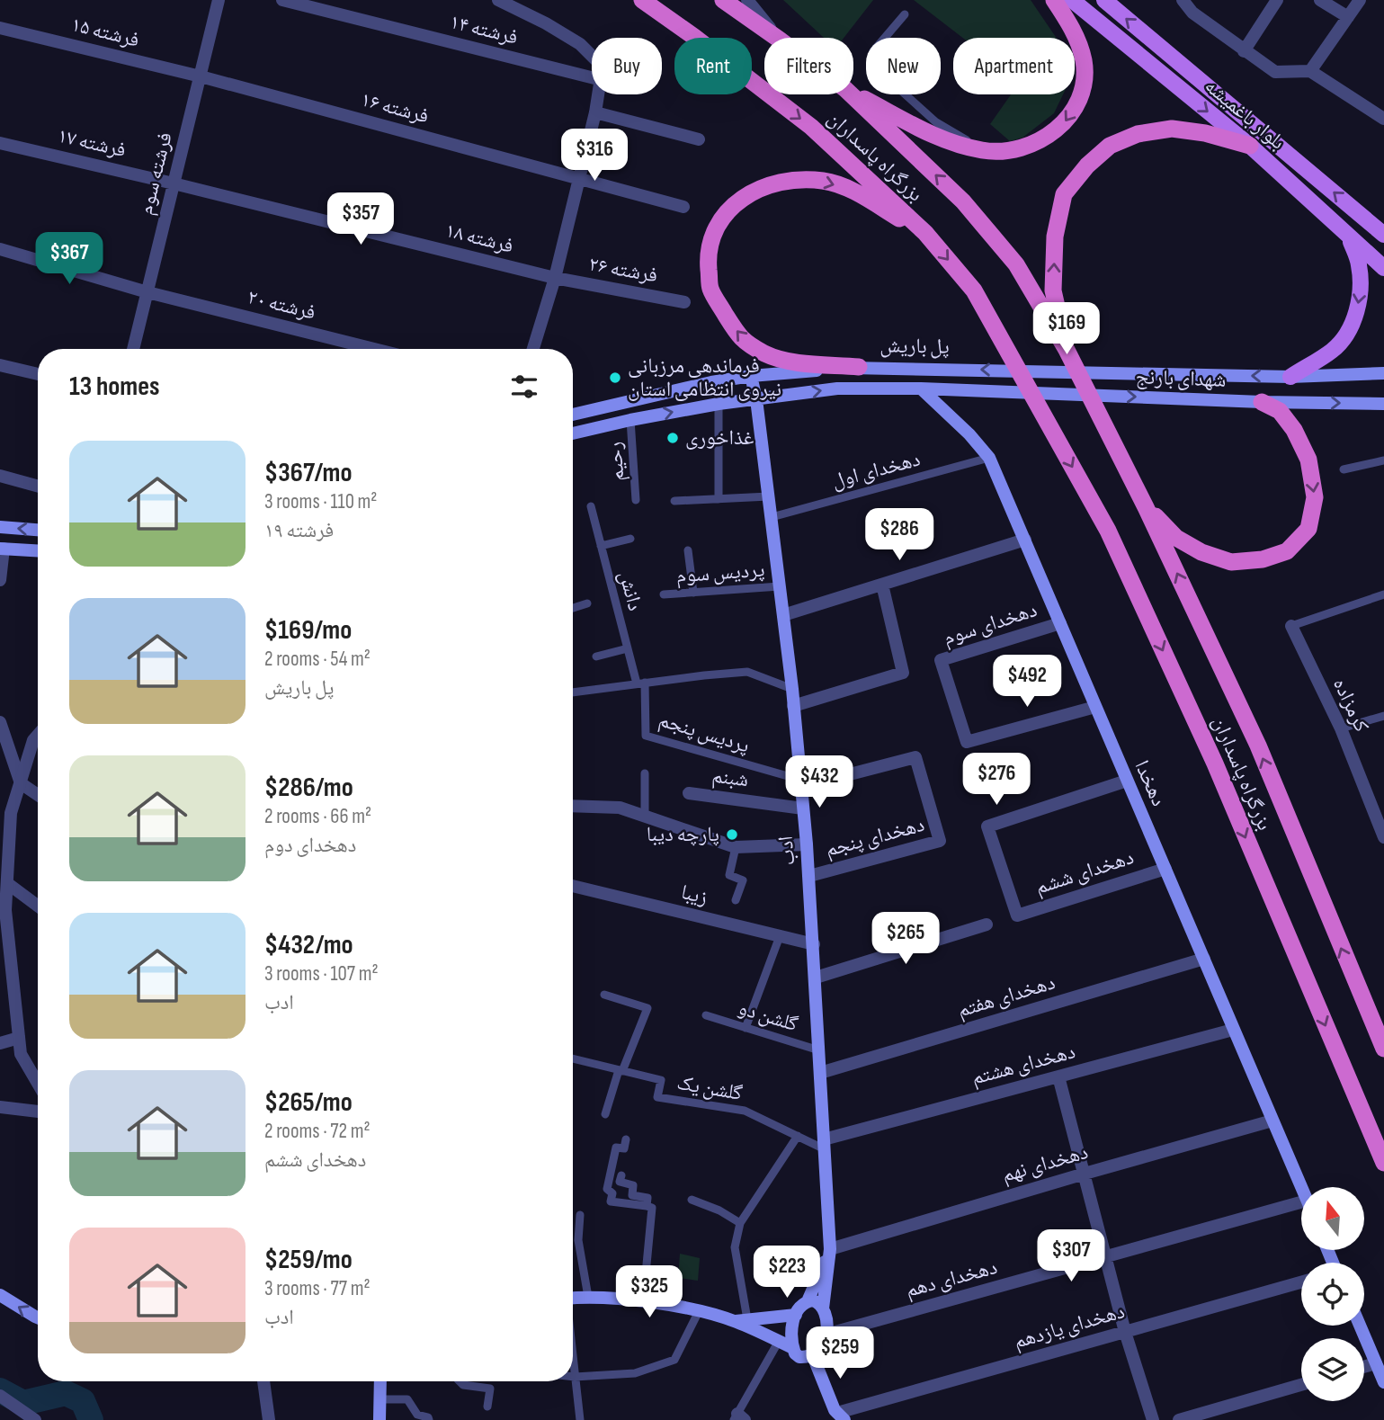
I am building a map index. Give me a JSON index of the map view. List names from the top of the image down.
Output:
{
  "streets": {
    "highway": ["بزرگراه پاسداران"],
    "main road": [
      "بلوار باغمیشه",
      "پل باریش",
      "شهدای بارنج",
      "دهخدا",
      "ادب"
    ],
    "street": [
      "۱۴ فرشته",
      "۱۵ فرشته",
      "۱۶ فرشته",
      "۱۷ فرشته",
      "فرشته سوم",
      "۱۸ فرشته",
      "۲۶ فرشته",
      "۲۰ فرشته",
      "دهخدای سوم",
      "کرمزاده",
      "شبنم",
      "دهخدای پنجم",
      "دهخدای ششم",
      "زیبا",
      "دهخدای هفتم",
      "دهخدای هشتم",
      "دهخدای نهم",
      "دهخدای دهم",
      "دهخدای یازدهم"
    ],
    "lane": [
      "رحیم",
      "دهخدای اول",
      "پردیس سوم",
      "دانش",
      "پردیس پنجم",
      "گلشن دو",
      "گلشن یک"
    ]
  },
  "crossings": [
    ["۱۵ فرشته", "۱۶ فرشته"],
    ["۱۵ فرشته", "فرشته سوم"],
    ["۱۶ فرشته", "فرشته سوم"],
    ["۱۷ فرشته", "فرشته سوم"],
    ["۱۷ فرشته", "۱۸ فرشته"],
    ["فرشته سوم", "۱۸ فرشته"],
    ["فرشته سوم", "۲۰ فرشته"],
    ["۱۸ فرشته", "۲۶ فرشته"],
    ["پل باریش", "ادب"],
    ["شهدای بارنج", "رحیم"],
    ["شهدای بارنج", "دهخدا"],
    ["شهدای بارنج", "ادب"],
    ["دهخدای اول", "دهخدا"],
    ["دهخدای اول", "ادب"],
    ["پردیس سوم", "ادب"],
    ["دانش", "پردیس پنجم"],
    ["دهخدای سوم", "دهخدا"],
    ["پردیس پنجم", "دهخدای پنجم"],
    ["پردیس پنجم", "ادب"],
    ["شبنم", "ادب"],
    ["دهخدا", "دهخدای ششم"],
    ["دهخدا", "دهخدای هفتم"],
    ["دهخدا", "دهخدای هشتم"],
    ["دهخدا", "دهخدای نهم"],
    ["دهخدای پنجم", "ادب"],
    ["ادب", "زیبا"],
    ["ادب", "دهخدای هفتم"],
    ["ادب", "گلشن دو"],
    ["ادب", "دهخدای هشتم"],
    ["ادب", "گلشن یک"],
    ["ادب", "دهخدای نهم"],
    ["ادب", "دهخدای دهم"],
    ["دهخدای هشتم", "گلشن یک"]
  ],
  "one_way": ["پل باریش", "شهدای بارنج"],
  "places": ["فرماندهی مرزبانی نیروی انتظامی استان", "غذاخوری", "پارچه دیبا"],
  "north": "top",
  "page": {
    "chip": [
      "Buy",
      "Rent",
      "Filters",
      "New",
      "Apartment"
    ],
    "price": [
      "$316",
      "$357",
      "$367",
      "$169",
      "$286",
      "$492",
      "$276",
      "$432",
      "$265",
      "$307",
      "$223",
      "$325",
      "$259"
    ],
    "heading": "13 homes",
    "list": [
      {
        "name": "$367/mo",
        "note": "3 rooms · 110 m² · ۱۹ فرشته"
      },
      {
        "name": "$169/mo",
        "note": "2 rooms · 54 m² · پل باریش"
      },
      {
        "name": "$286/mo",
        "note": "2 rooms · 66 m² · دهخدای دوم"
      },
      {
        "name": "$432/mo",
        "note": "3 rooms · 107 m² · ادب"
      },
      {
        "name": "$265/mo",
        "note": "2 rooms · 72 m² · دهخدای ششم"
      },
      {
        "name": "$259/mo",
        "note": "3 rooms · 77 m² · ادب"
      }
    ]
  }
}
